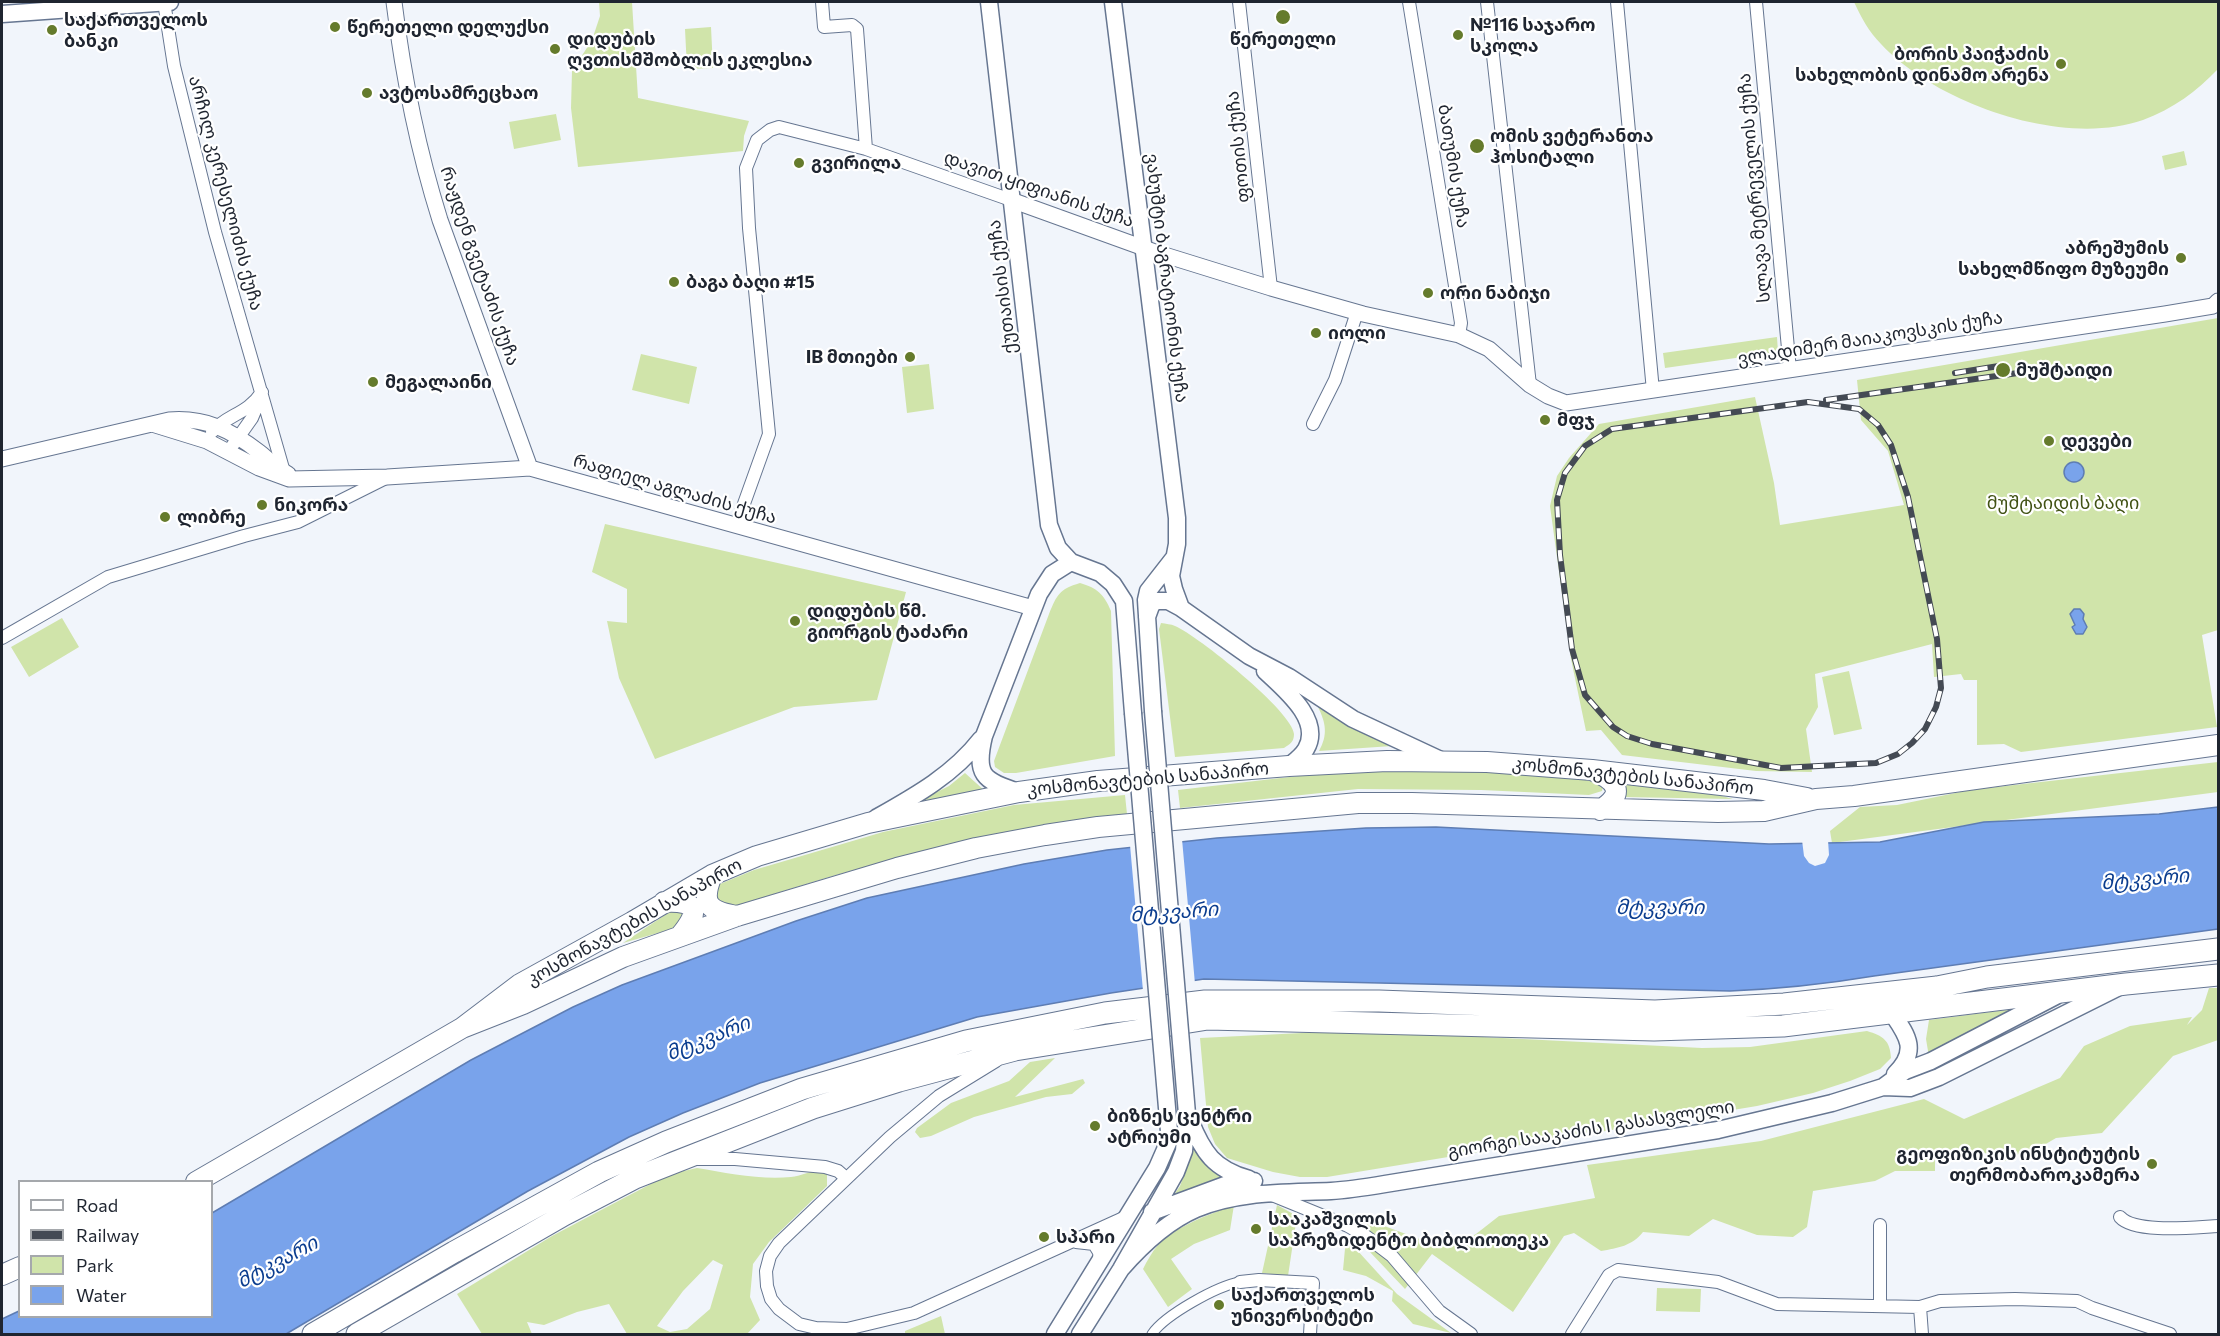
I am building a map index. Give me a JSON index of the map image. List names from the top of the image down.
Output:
{
  "streets": {
    "main road": [
      "ვახუშტი ბაგრატიონის ქუჩა",
      "ქუთაისის ქუჩა",
      "კოსმონავტების სანაპირო",
      "გიორგი სააკაძის I გასასვლელი"
    ],
    "street": [
      "ფოთის ქუჩა",
      "ბათუმის ქუჩა",
      "სლავა მეტრეველის ქუჩა",
      "დავით ყიფიანის ქუჩა",
      "არჩილ კერესელიძის ქუჩა",
      "რაჟდენ გვეტაძის ქუჩა",
      "ვლადიმერ მაიაკოვსკის ქუჩა",
      "რაფიელ აგლაძის ქუჩა"
    ]
  },
  "crossings": [
    ["ფოთის ქუჩა", "დავით ყიფიანის ქუჩა"],
    ["ბათუმის ქუჩა", "დავით ყიფიანის ქუჩა"],
    ["სლავა მეტრეველის ქუჩა", "ვლადიმერ მაიაკოვსკის ქუჩა"],
    ["დავით ყიფიანის ქუჩა", "ვახუშტი ბაგრატიონის ქუჩა"],
    ["დავით ყიფიანის ქუჩა", "ქუთაისის ქუჩა"],
    ["დავით ყიფიანის ქუჩა", "ვლადიმერ მაიაკოვსკის ქუჩა"],
    ["დავით ყიფიანის ქუჩა", "რაფიელ აგლაძის ქუჩა"],
    ["არჩილ კერესელიძის ქუჩა", "რაფიელ აგლაძის ქუჩა"],
    ["რაჟდენ გვეტაძის ქუჩა", "რაფიელ აგლაძის ქუჩა"]
  ],
  "water": ["მტკვარი"],
  "parks": ["მუშტაიდის ბაღი"],
  "places": [
    "წერეთელი",
    "წერეთელი დელუქსი",
    "საქართველოს ბანკი",
    "№116 საჯარო სკოლა",
    "დიდუბის ღვთისმშობლის ეკლესია",
    "ბორის პაიჭაძის სახელობის დინამო არენა",
    "ავტოსამრეცხაო",
    "ომის ვეტერანთა ჰოსიტალი",
    "გვირილა",
    "აბრეშუმის სახელმწიფო მუზეუმი",
    "ბაგა ბაღი #15",
    "ორი ნაბიჯი",
    "იოლი",
    "IB მთიები",
    "მუშტაიდი",
    "მეგალაინი",
    "მფჯ",
    "დევები",
    "ნიკორა",
    "ლიბრე",
    "დიდუბის წმ. გიორგის ტაძარი",
    "ბიზნეს ცენტრი ატრიუმი",
    "გეოფიზიკის ინსტიტუტის თერმობაროკამერა",
    "სააკაშვილის საპრეზიდენტო ბიბლიოთეკა",
    "სპარი",
    "საქართველოს უნივერსიტეტი"
  ],
  "legend": [
    "Road",
    "Railway",
    "Park",
    "Water"
  ]
}
